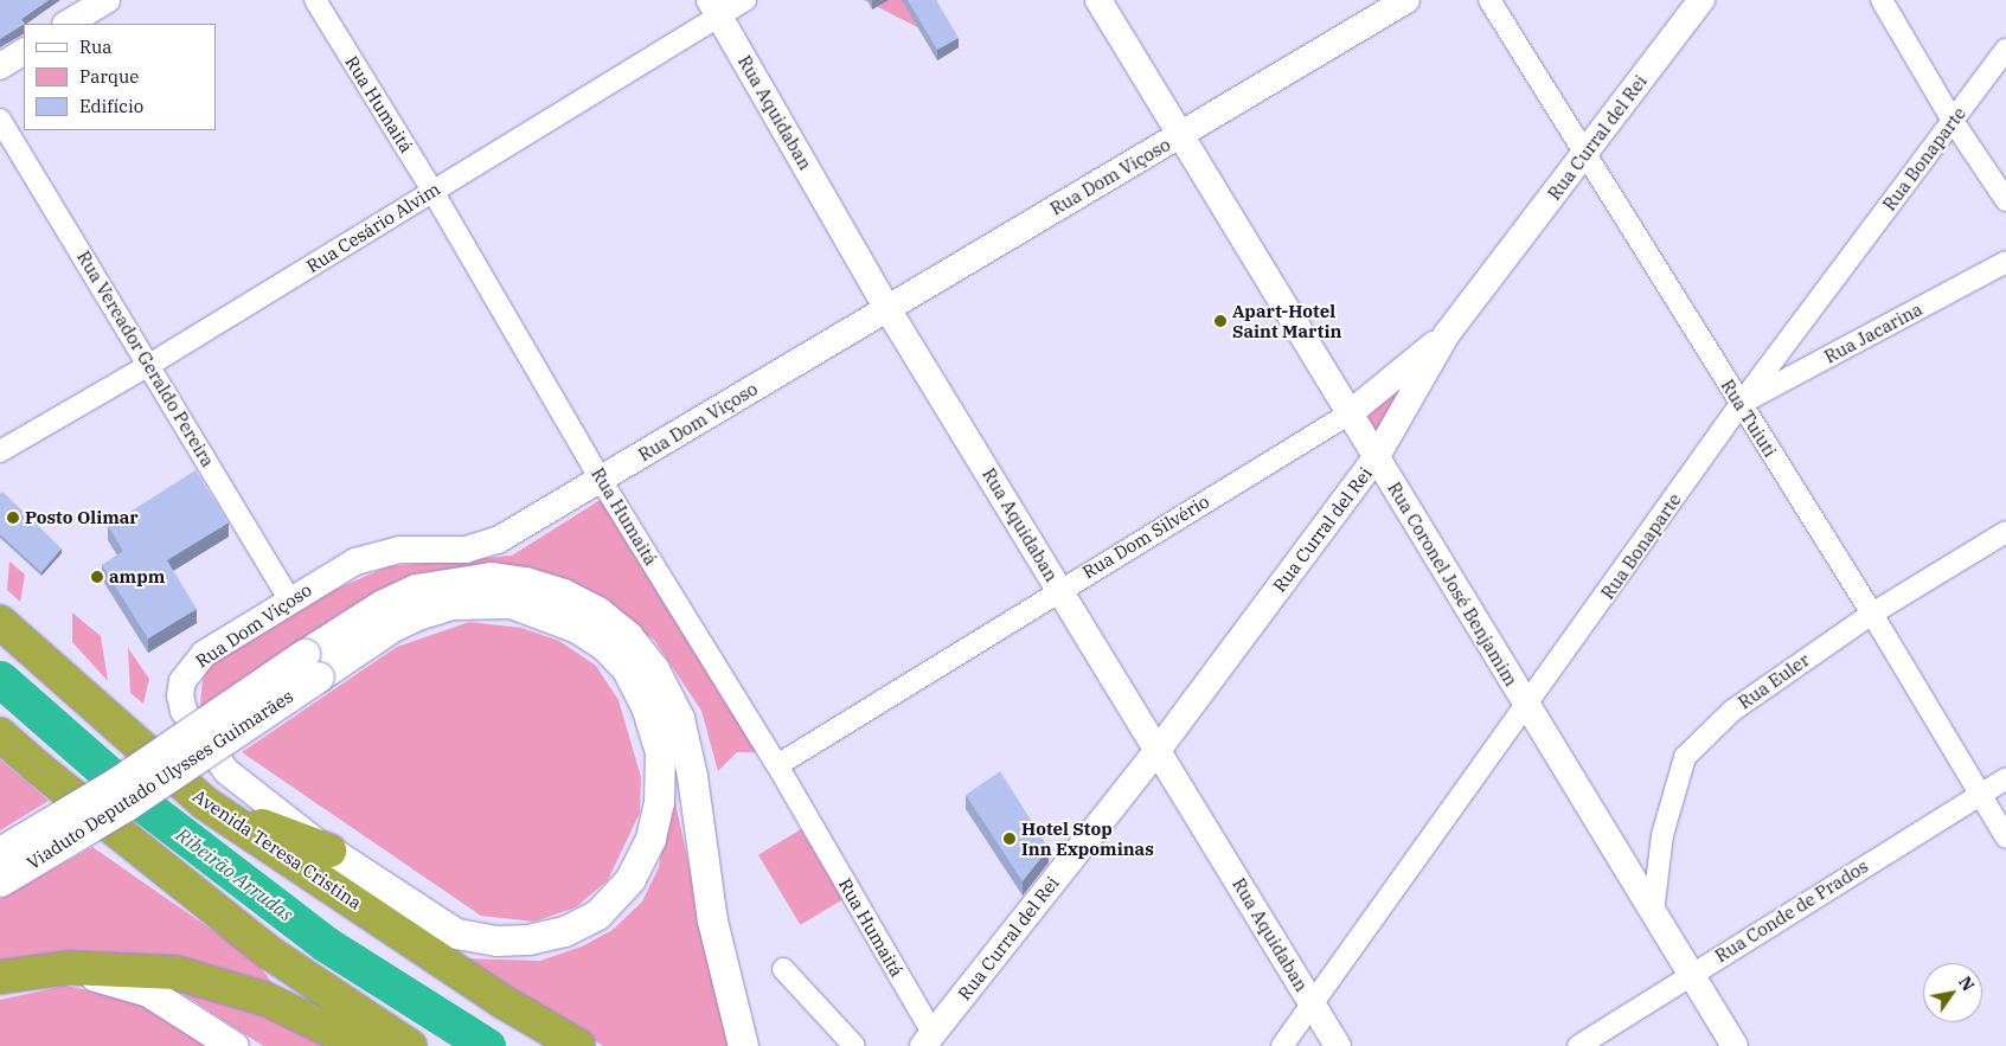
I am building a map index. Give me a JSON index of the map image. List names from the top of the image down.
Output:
{
  "streets": {
    "highway": ["Avenida Teresa Cristina"],
    "main road": ["Viaduto Deputado Ulysses Guimarães"],
    "street": [
      "Rua Humaitá",
      "Rua Aquidaban",
      "Rua Curral del Rei",
      "Rua Bonaparte",
      "Rua Dom Viçoso",
      "Rua Cesário Alvim",
      "Rua Jacarina",
      "Rua Vereador Geraldo Pereira",
      "Rua Tuiuti",
      "Rua Dom Silvério",
      "Rua Coronel José Benjamim",
      "Rua Euler",
      "Rua Conde de Prados"
    ]
  },
  "crossings": [
    ["Rua Humaitá", "Rua Curral del Rei"],
    ["Rua Humaitá", "Rua Dom Viçoso"],
    ["Rua Humaitá", "Rua Cesário Alvim"],
    ["Rua Humaitá", "Rua Dom Silvério"],
    ["Rua Aquidaban", "Rua Curral del Rei"],
    ["Rua Aquidaban", "Rua Bonaparte"],
    ["Rua Aquidaban", "Rua Dom Viçoso"],
    ["Rua Aquidaban", "Rua Cesário Alvim"],
    ["Rua Aquidaban", "Rua Dom Silvério"],
    ["Rua Curral del Rei", "Rua Tuiuti"],
    ["Rua Curral del Rei", "Rua Dom Silvério"],
    ["Rua Curral del Rei", "Rua Coronel José Benjamim"],
    ["Rua Bonaparte", "Rua Jacarina"],
    ["Rua Bonaparte", "Rua Tuiuti"],
    ["Rua Bonaparte", "Rua Coronel José Benjamim"],
    ["Rua Dom Viçoso", "Rua Vereador Geraldo Pereira"],
    ["Rua Dom Viçoso", "Rua Coronel José Benjamim"],
    ["Rua Cesário Alvim", "Rua Vereador Geraldo Pereira"],
    ["Rua Jacarina", "Rua Tuiuti"],
    ["Rua Tuiuti", "Rua Euler"],
    ["Rua Tuiuti", "Rua Conde de Prados"],
    ["Rua Dom Silvério", "Rua Coronel José Benjamim"],
    ["Rua Coronel José Benjamim", "Rua Euler"],
    ["Rua Coronel José Benjamim", "Rua Conde de Prados"]
  ],
  "water": ["Ribeirão Arrudas"],
  "places": [
    "Apart-Hotel Saint Martin",
    "Posto Olimar",
    "ampm",
    "Hotel Stop Inn Expominas"
  ],
  "legend": ["Rua", "Parque", "Edifício"],
  "north": "top right"
}
